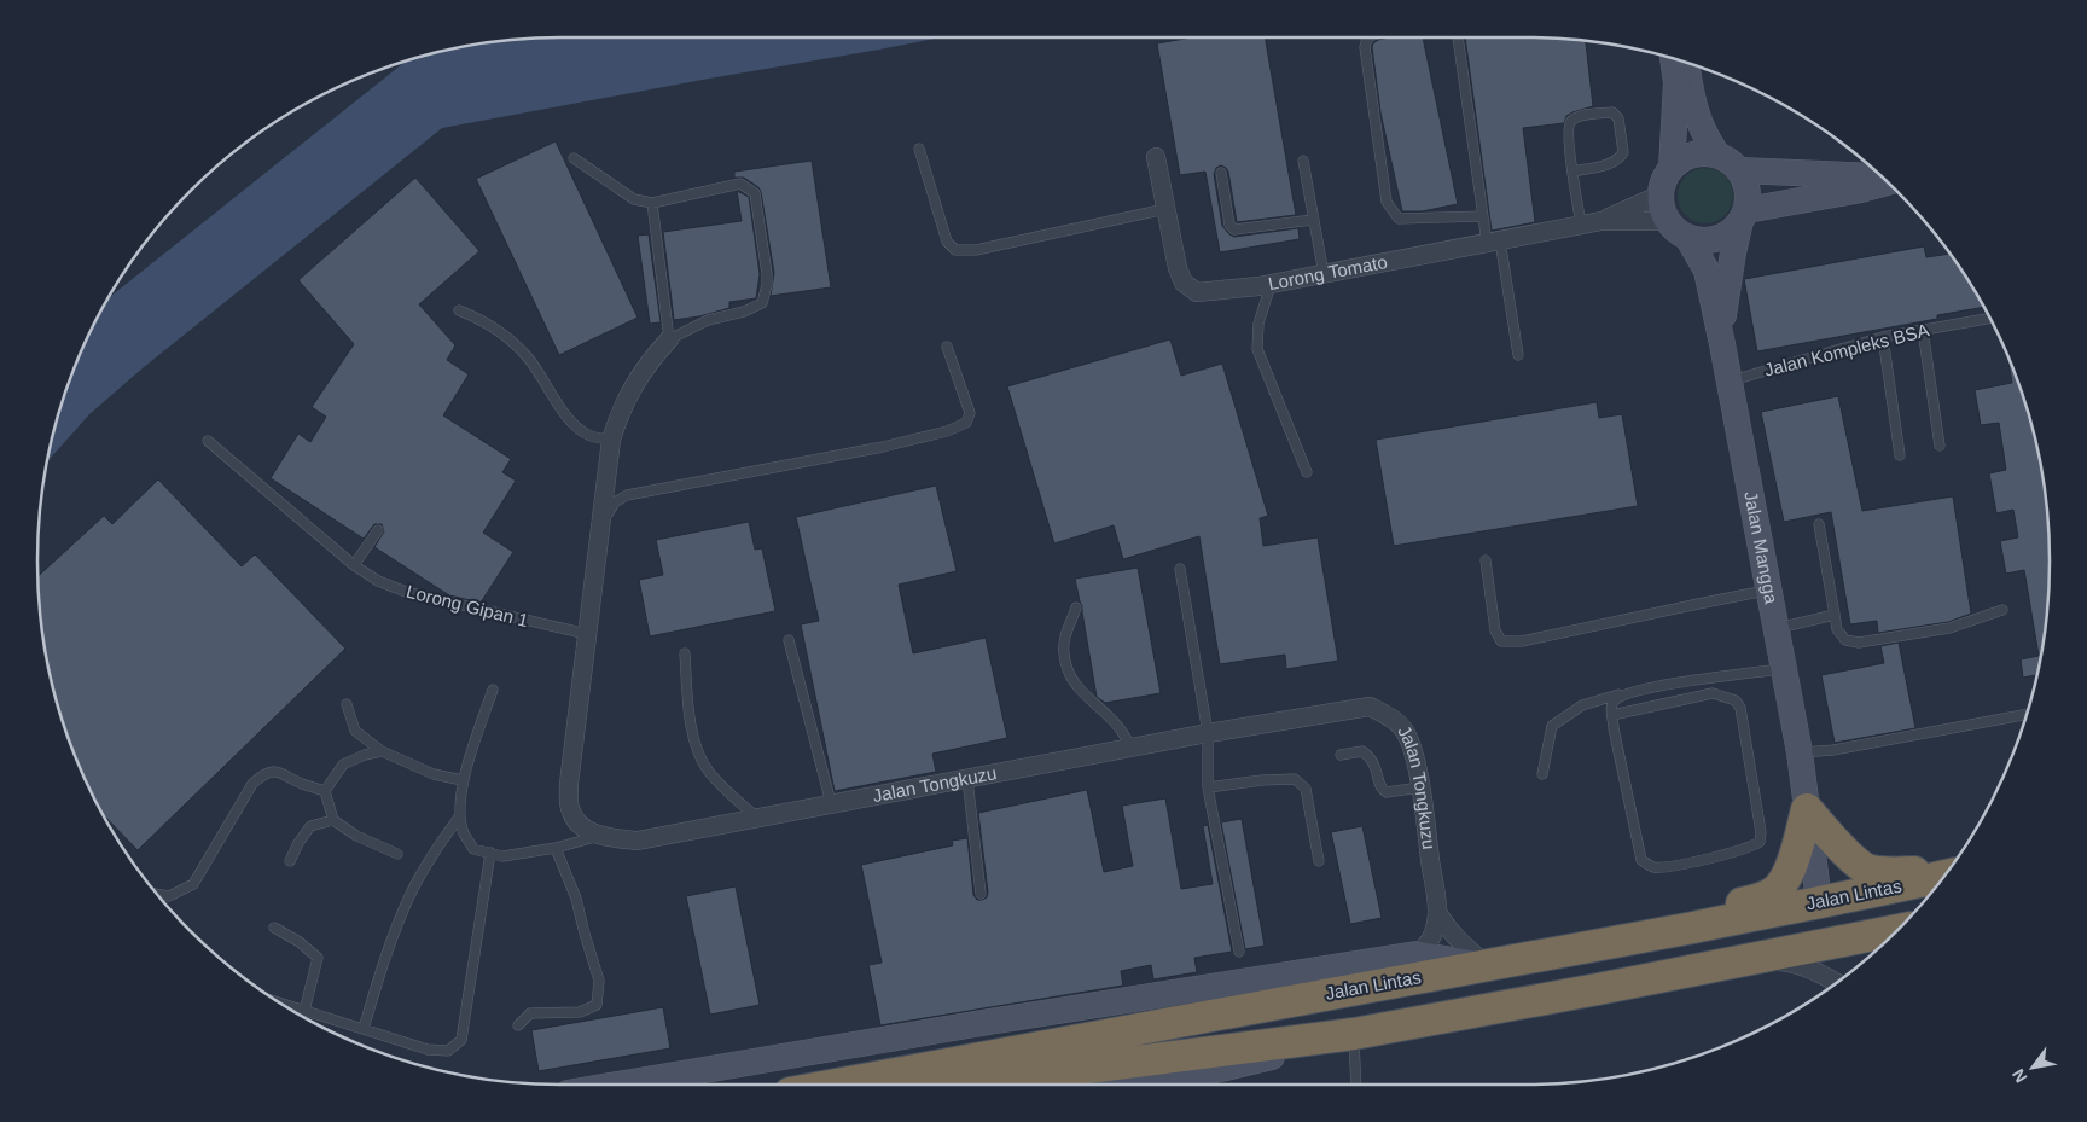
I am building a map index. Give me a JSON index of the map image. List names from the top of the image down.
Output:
{
  "streets": {
    "highway": ["Jalan Lintas"],
    "street": ["Lorong Tomato", "Jalan Mangga", "Jalan Tongkuzu"],
    "lane": ["Jalan Kompleks BSA", "Lorong Gipan 1"]
  },
  "crossings": [
    ["Lorong Tomato", "Jalan Mangga"],
    ["Jalan Kompleks BSA", "Jalan Mangga"],
    ["Jalan Mangga", "Jalan Lintas"],
    ["Lorong Gipan 1", "Jalan Tongkuzu"],
    ["Jalan Tongkuzu", "Jalan Lintas"]
  ],
  "north": "bottom left"
}
